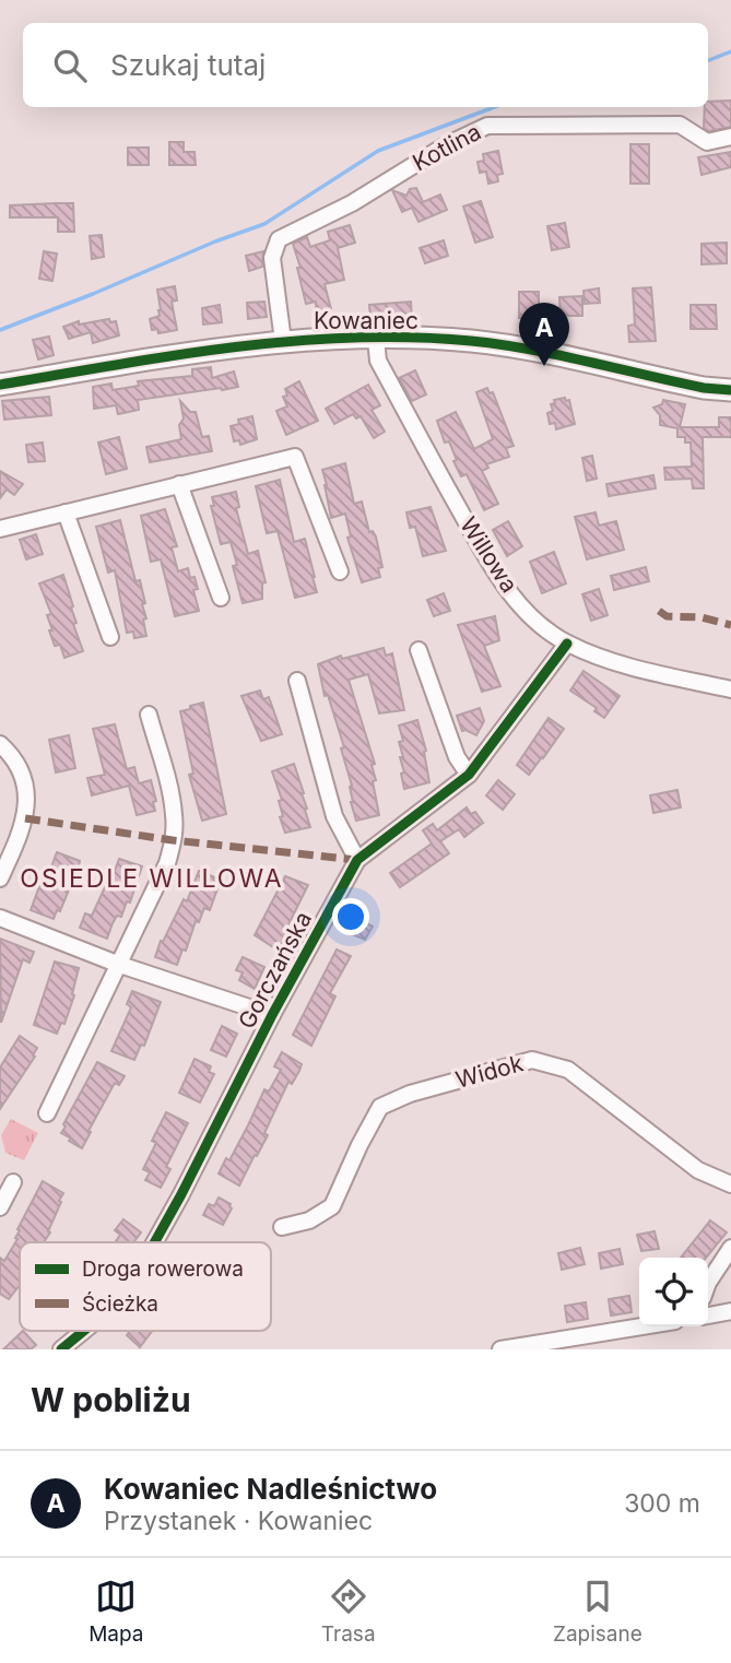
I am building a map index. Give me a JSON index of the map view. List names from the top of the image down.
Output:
{
  "streets": {
    "street": [
      "Kotlina",
      "Kowaniec",
      "Willowa",
      "Gorczańska",
      "Widok"
    ]
  },
  "crossings": [
    ["Kotlina", "Kowaniec"],
    ["Kowaniec", "Willowa"],
    ["Willowa", "Gorczańska"]
  ],
  "districts": ["OSIEDLE WILLOWA"],
  "legend": ["Droga rowerowa", "Ścieżka"],
  "page": {
    "search": "Szukaj tutaj",
    "pins": "A",
    "heading": "W pobliżu",
    "list": [
      {
        "mark": "A",
        "name": "Kowaniec Nadleśnictwo",
        "note": "Przystanek · Kowaniec",
        "value": "300 m"
      }
    ],
    "nav": ["Mapa", "Trasa", "Zapisane"]
  }
}
